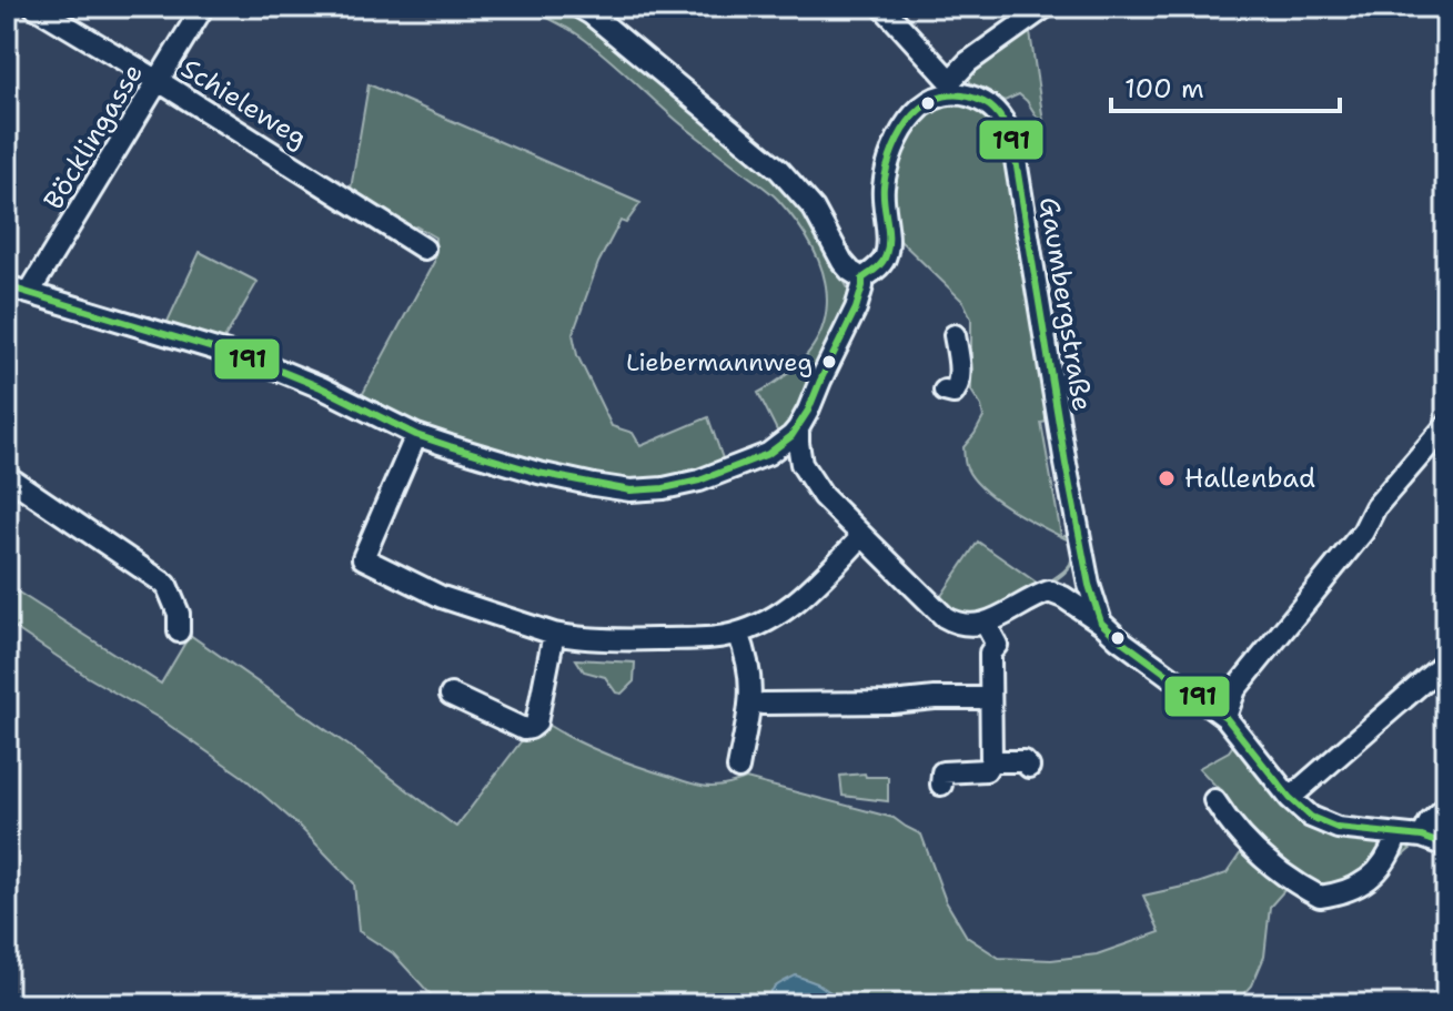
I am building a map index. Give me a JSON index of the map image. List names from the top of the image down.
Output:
{
  "streets": {
    "street": ["Schieleweg", "Böcklingasse", "Gaumbergstraße"]
  },
  "crossings": [
    ["Schieleweg", "Böcklingasse"]
  ],
  "places": ["Liebermannweg", "Hallenbad"],
  "lines": ["transit line 191"],
  "scale_bar": "100 m"
}
